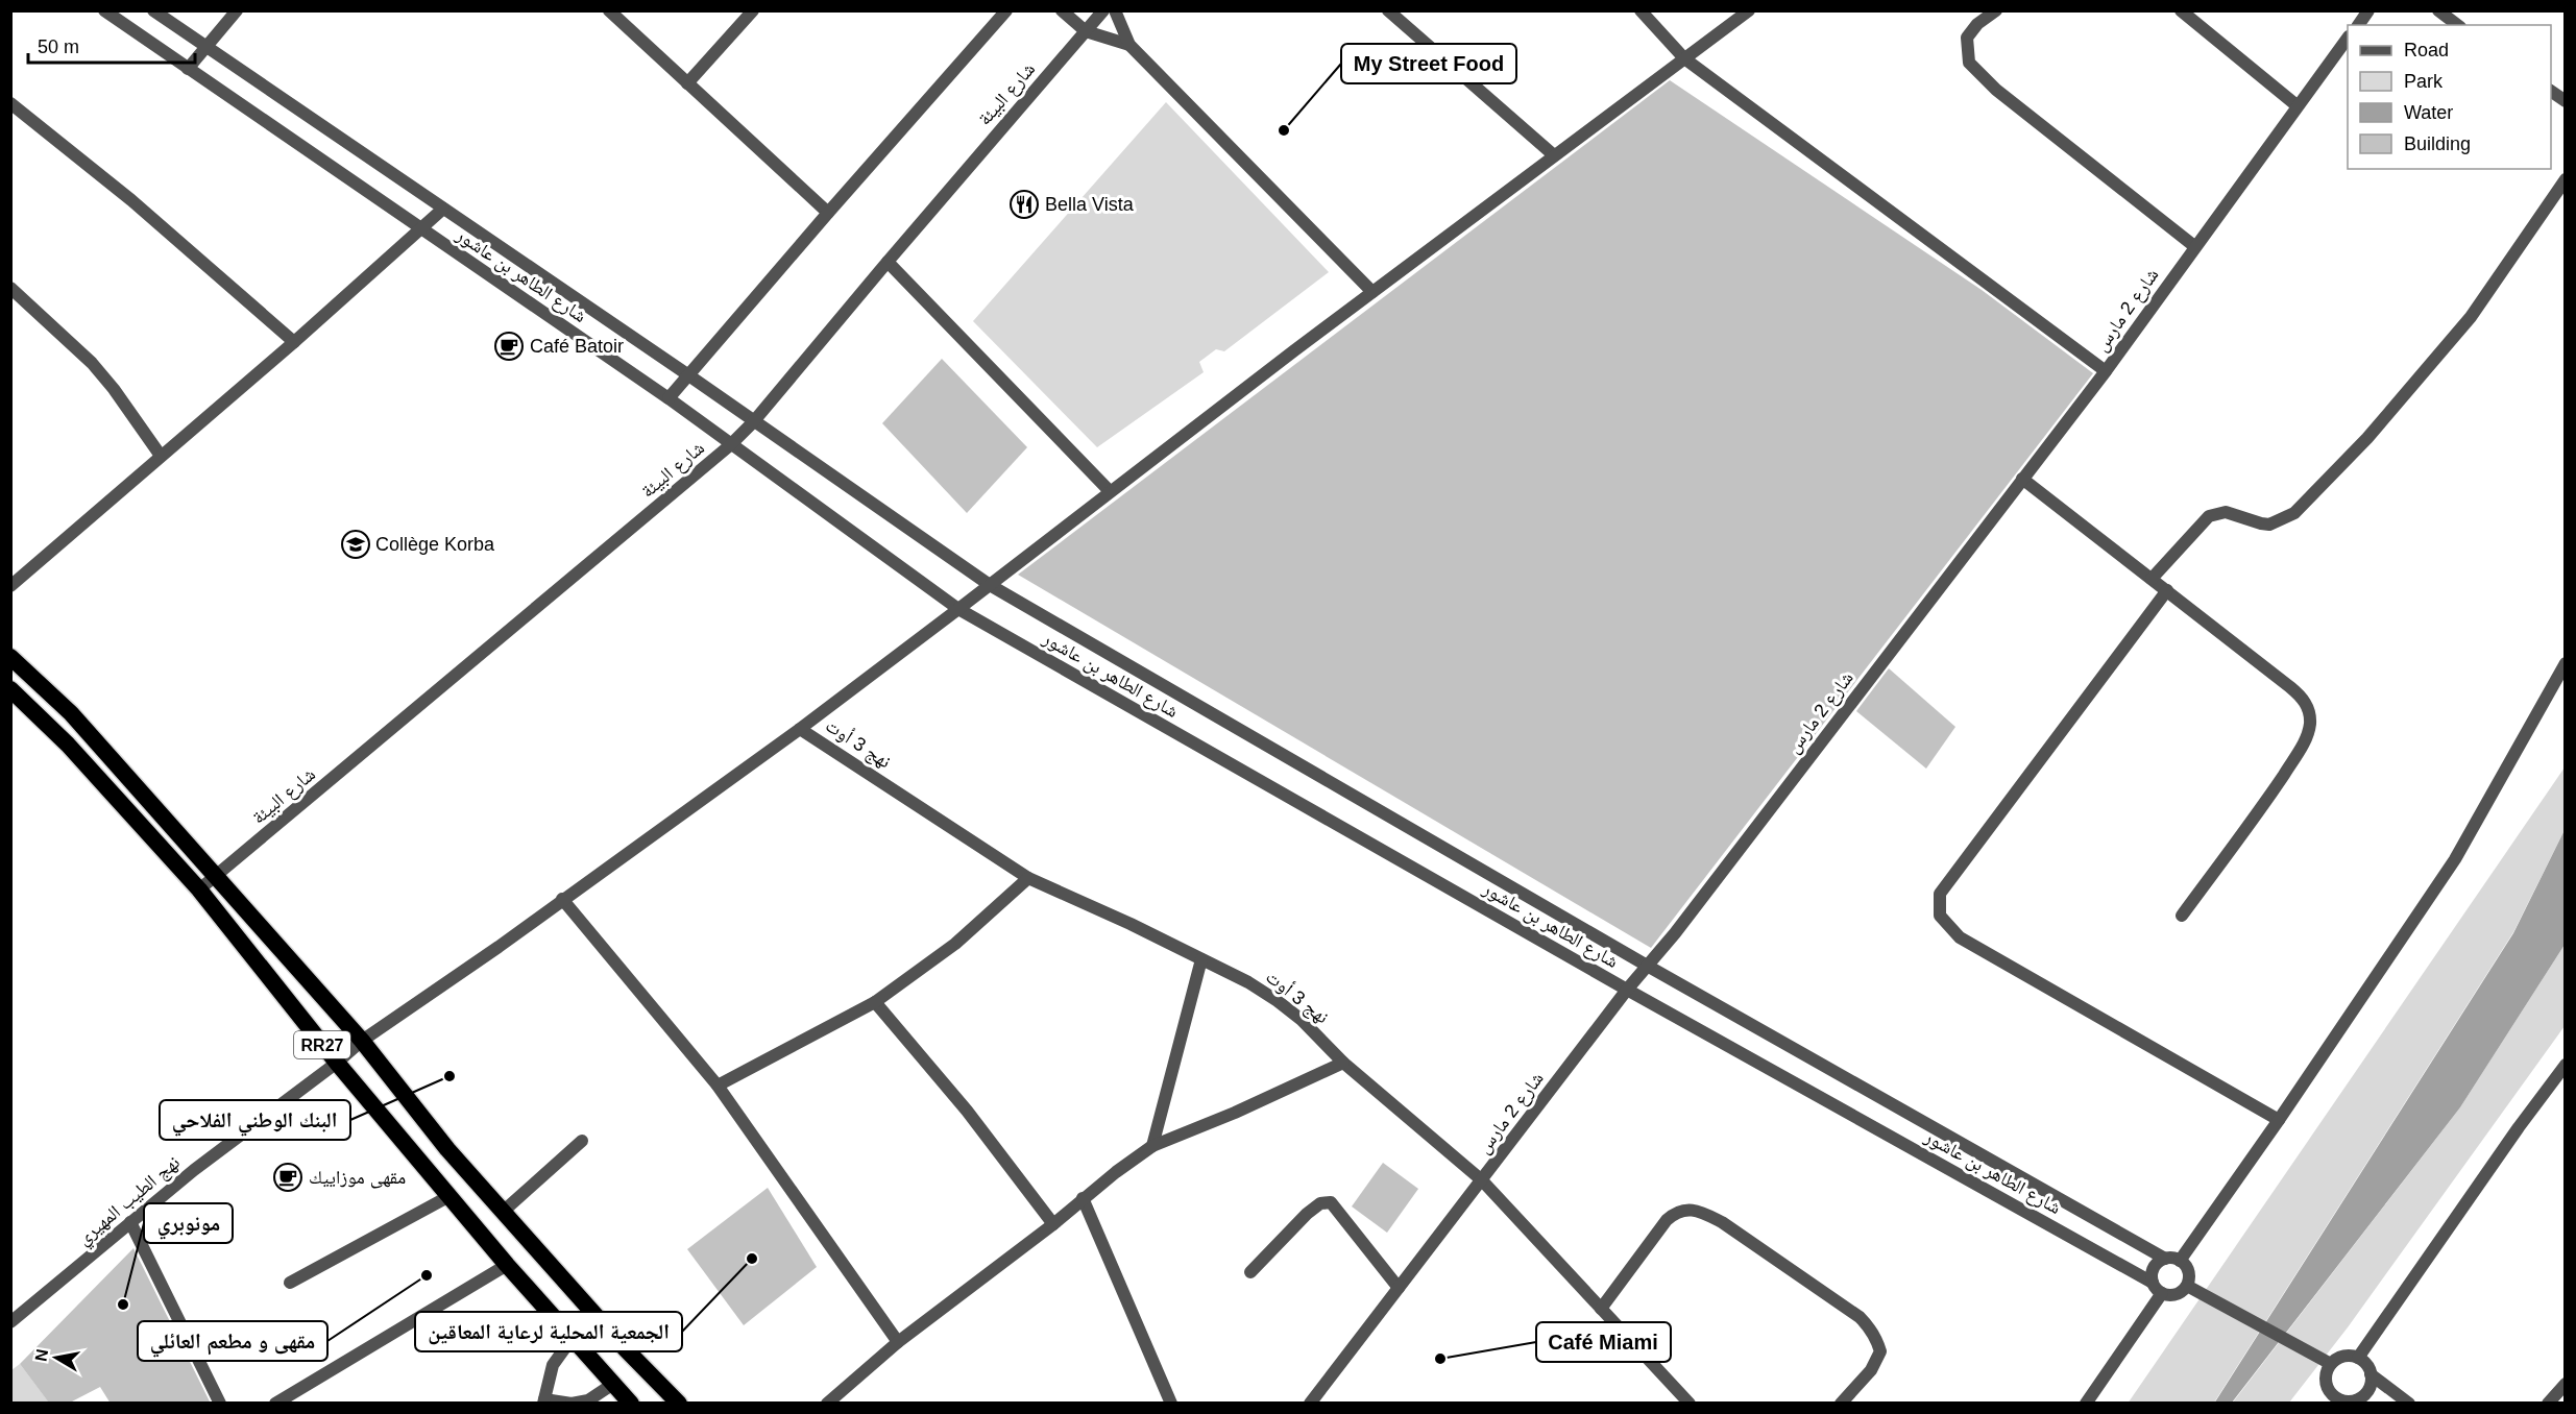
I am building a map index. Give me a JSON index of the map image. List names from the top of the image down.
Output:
{
  "streets": {
    "highway": ["RR27"],
    "street": [
      "شارع البيئة",
      "شارع الطاهر بن عاشور",
      "شارع 2 مارس",
      "نهج 3 أوت",
      "نهج الطيب المهيري"
    ]
  },
  "crossings": [
    ["شارع البيئة", "شارع الطاهر بن عاشور"],
    ["شارع البيئة", "RR27"],
    ["شارع الطاهر بن عاشور", "شارع 2 مارس"],
    ["شارع الطاهر بن عاشور", "نهج الطيب المهيري"],
    ["شارع 2 مارس", "نهج 3 أوت"],
    ["نهج 3 أوت", "نهج الطيب المهيري"],
    ["RR27", "نهج الطيب المهيري"]
  ],
  "places": {
    "other": [
      "My Street Food",
      "البنك الوطني الفلاحي",
      "الجمعية المحلية لرعاية المعاقين",
      "مقهى و مطعم العائلي",
      "مونوبري",
      "Café Miami"
    ],
    "restaurant": ["Bella Vista"],
    "cafe": ["Café Batoir", "مقهى موزاييك"],
    "school or university": ["Collège Korba"]
  },
  "legend": [
    "Road",
    "Park",
    "Water",
    "Building"
  ],
  "scale_bar": "50 m",
  "north": "left"
}
